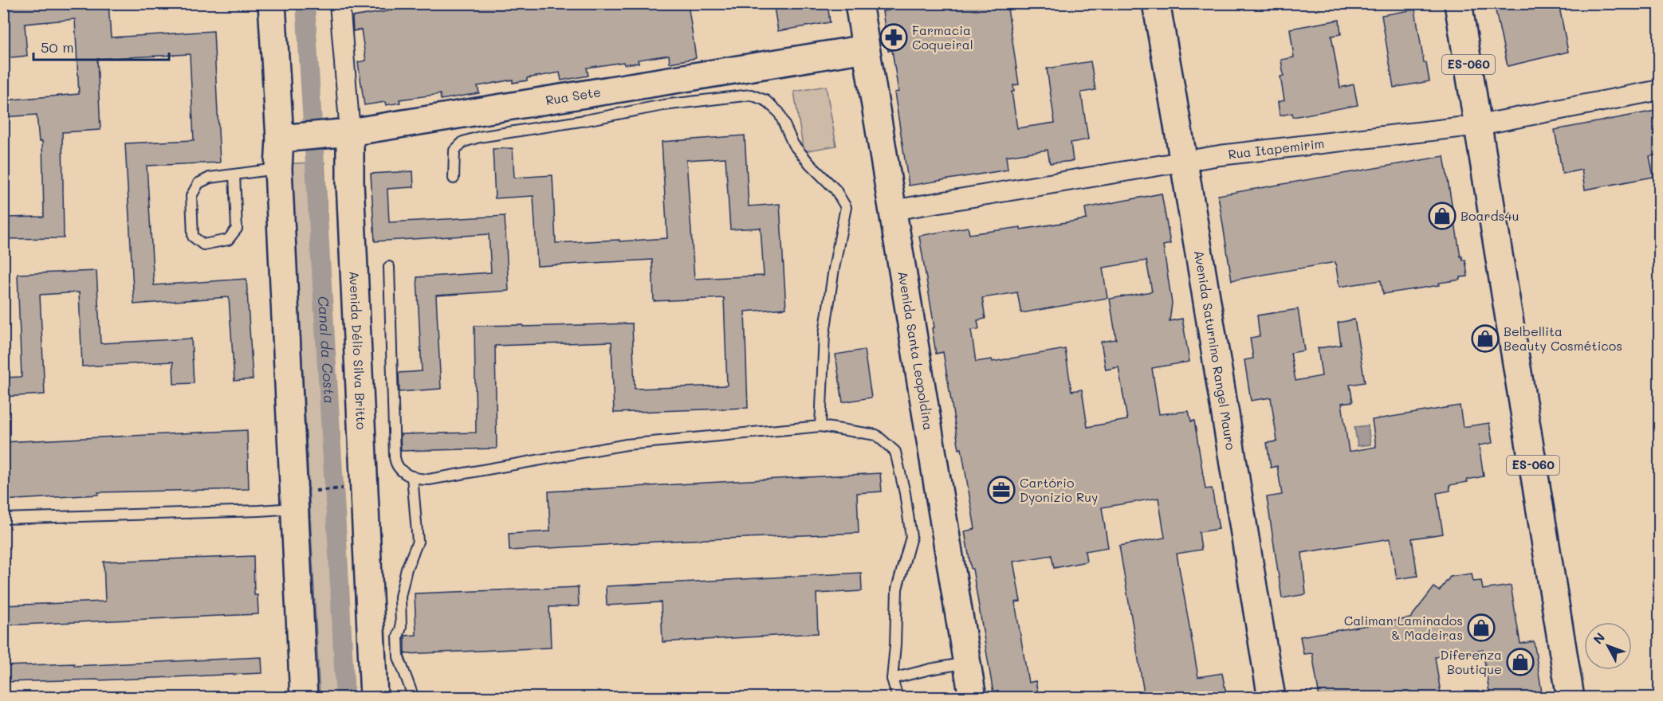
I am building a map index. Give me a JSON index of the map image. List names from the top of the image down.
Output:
{
  "streets": {
    "main road": [
      "ES-060",
      "Rua Sete",
      "Avenida Délio Silva Britto",
      "Avenida Santa Leopoldina",
      "Avenida Saturnino Rangel Mauro"
    ],
    "street": ["Rua Itapemirim"]
  },
  "crossings": [
    ["ES-060", "Rua Itapemirim"],
    ["Rua Sete", "Avenida Délio Silva Britto"],
    ["Rua Sete", "Avenida Santa Leopoldina"],
    ["Rua Itapemirim", "Avenida Santa Leopoldina"],
    ["Rua Itapemirim", "Avenida Saturnino Rangel Mauro"]
  ],
  "water": ["Canal da Costa"],
  "places": {
    "pharmacy": ["Farmacia Coqueiral"],
    "shop": [
      "Boards4u",
      "Belbellita Beauty Cosméticos",
      "Caliman Laminados & Madeiras",
      "Diferenza Boutique"
    ],
    "office": ["Cartório Dyonizio Ruy"]
  },
  "scale_bar": "50 m",
  "north": "top left"
}
